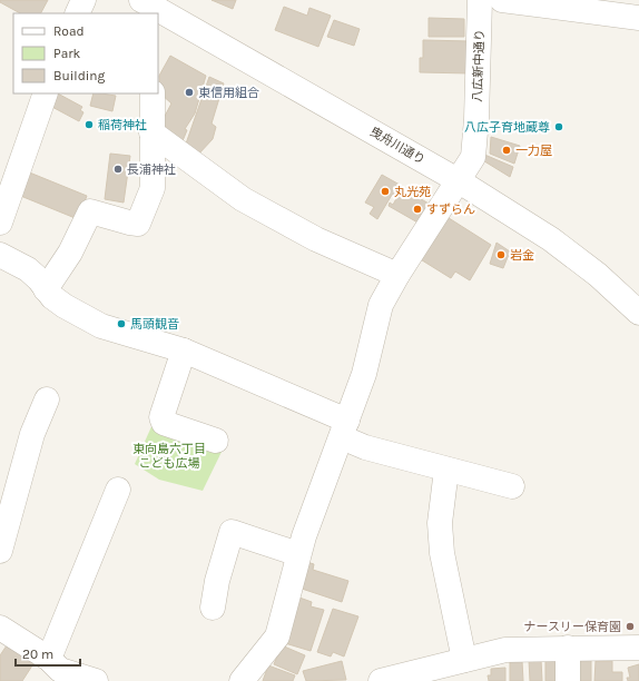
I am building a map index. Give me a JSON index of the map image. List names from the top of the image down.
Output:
{
  "streets": {
    "street": ["八広新中通り", "曳舟川通り"]
  },
  "crossings": [
    ["八広新中通り", "曳舟川通り"]
  ],
  "parks": ["東向島六丁目 こども広場"],
  "places": [
    "東信用組合",
    "稲荷神社",
    "八広子育地蔵尊",
    "一力屋",
    "長浦神社",
    "丸光苑",
    "すずらん",
    "岩金",
    "馬頭観音",
    "ナースリー保育園"
  ],
  "legend": ["Road", "Park", "Building"],
  "scale_bar": "20 m"
}
